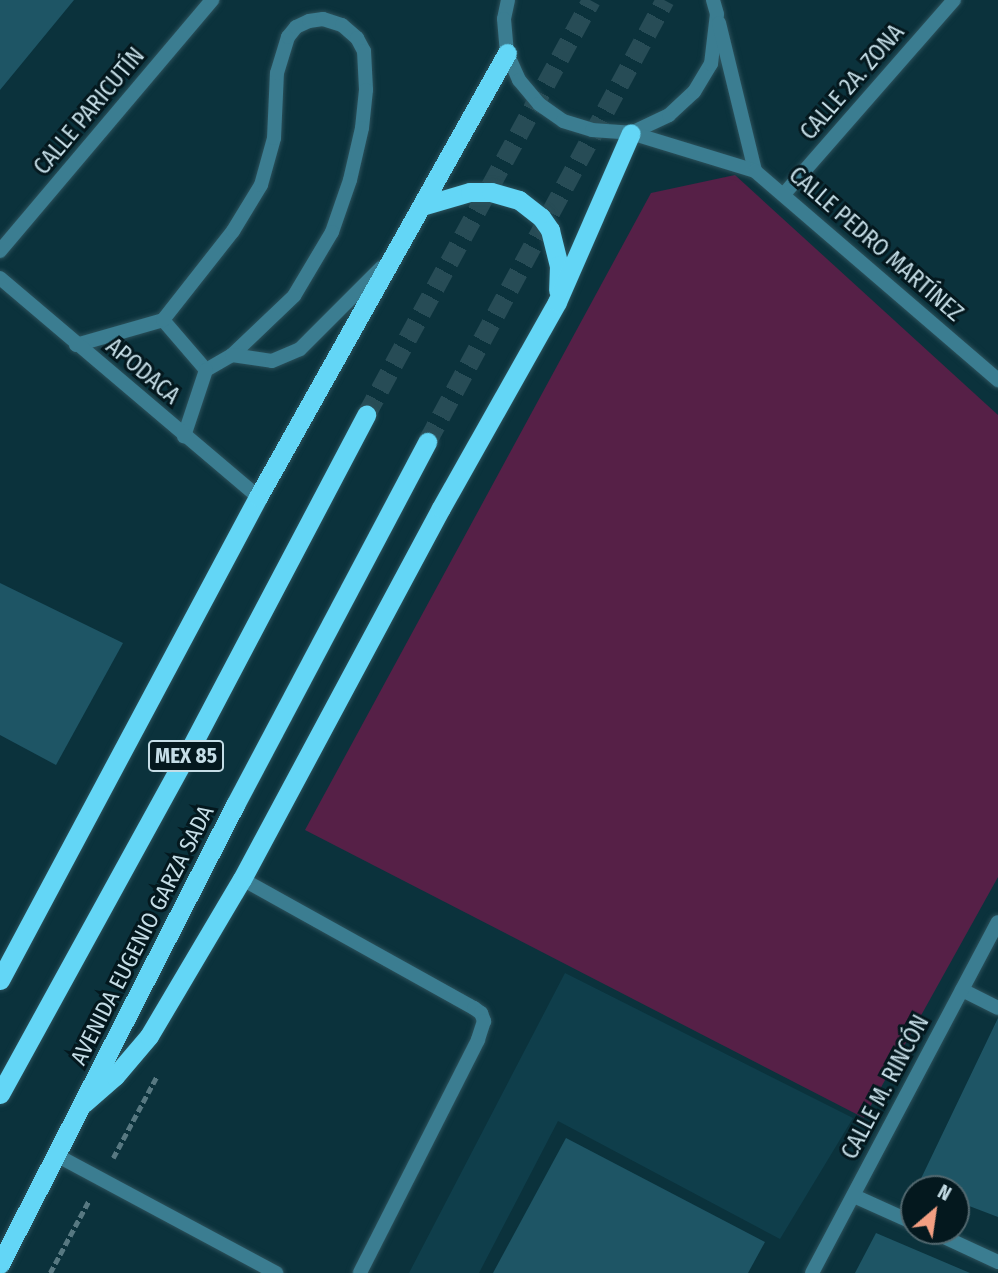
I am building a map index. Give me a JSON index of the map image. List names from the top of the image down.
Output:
{
  "streets": {
    "highway": ["MEX 85", "AVENIDA EUGENIO GARZA SADA"],
    "street": [
      "CALLE 2A. ZONA",
      "CALLE PARICUTÍN",
      "CALLE PEDRO MARTÍNEZ",
      "APODACA",
      "CALLE M. RINCÓN"
    ]
  },
  "crossings": [
    ["CALLE 2A. ZONA", "CALLE PEDRO MARTÍNEZ"]
  ],
  "north": "top right"
}
